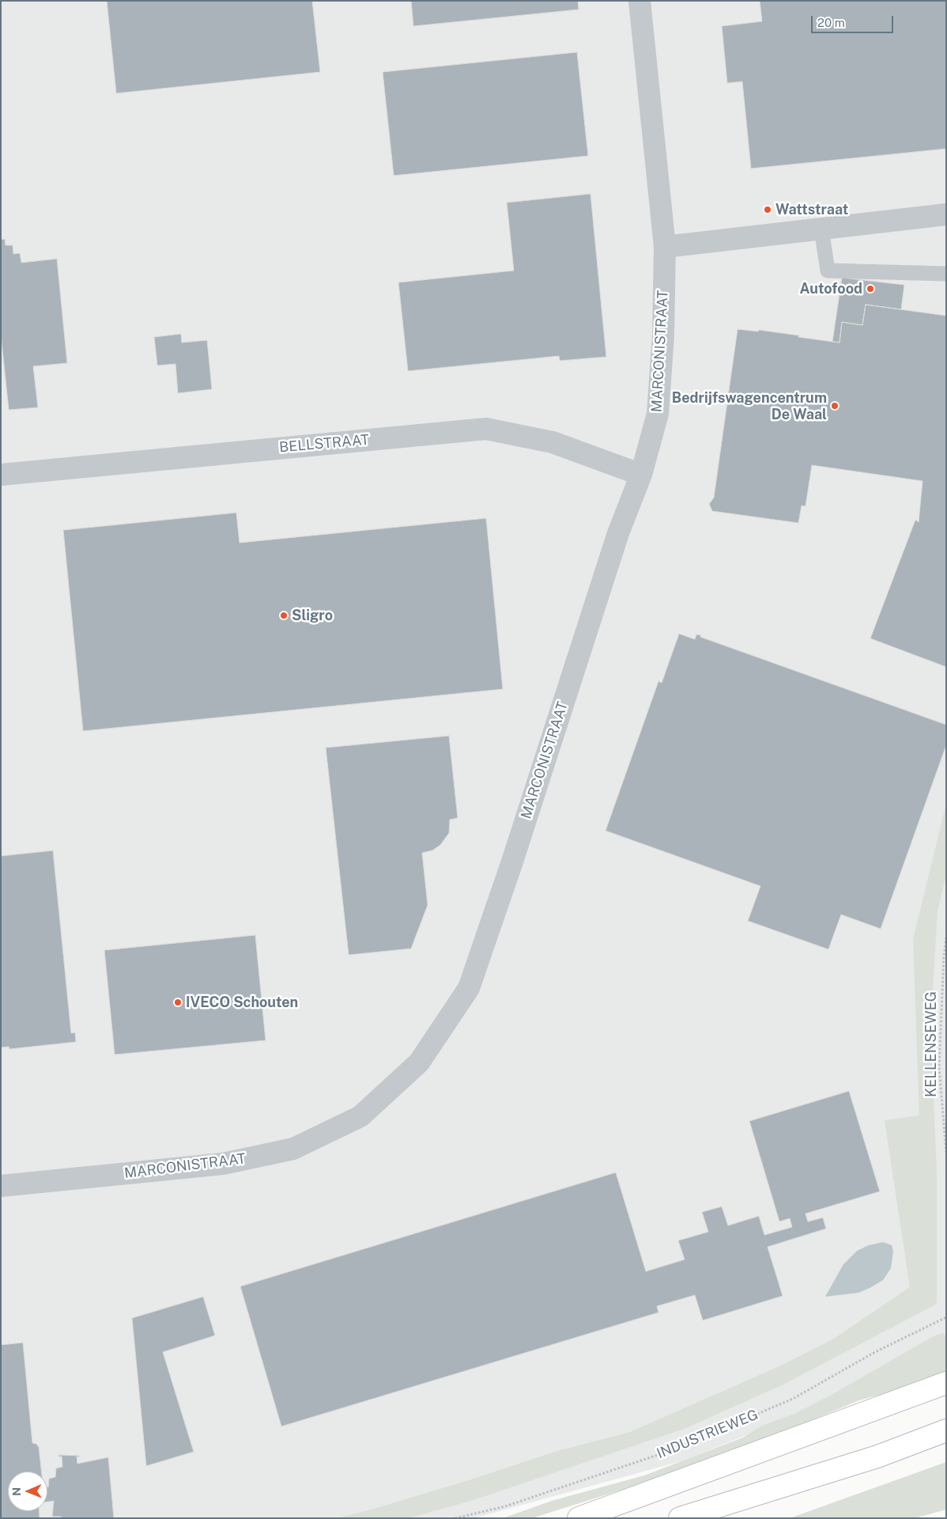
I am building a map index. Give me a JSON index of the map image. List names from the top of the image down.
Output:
{
  "streets": {
    "street": ["MARCONISTRAAT", "BELLSTRAAT"],
    "path": ["KELLENSEWEG", "INDUSTRIEWEG"]
  },
  "crossings": [
    ["MARCONISTRAAT", "BELLSTRAAT"]
  ],
  "places": [
    "Wattstraat",
    "Autofood",
    "Bedrijfswagencentrum De Waal",
    "Sligro",
    "IVECO Schouten"
  ],
  "scale_bar": "20 m",
  "north": "left"
}
